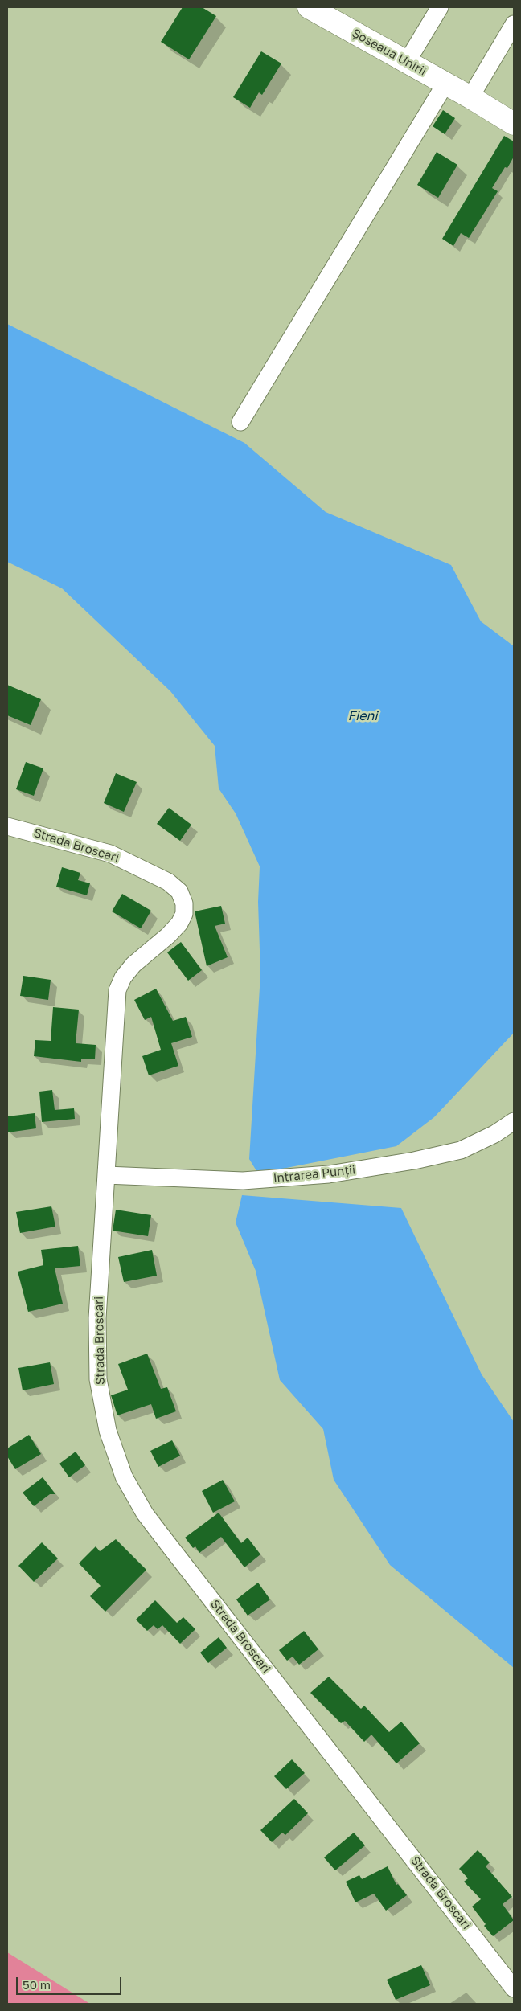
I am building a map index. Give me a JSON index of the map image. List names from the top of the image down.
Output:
{
  "streets": {
    "main road": ["Șoseaua Unirii"],
    "street": ["Strada Broscari", "Intrarea Punții"]
  },
  "crossings": [
    ["Strada Broscari", "Intrarea Punții"]
  ],
  "water": ["Fieni"],
  "scale_bar": "50 m"
}
